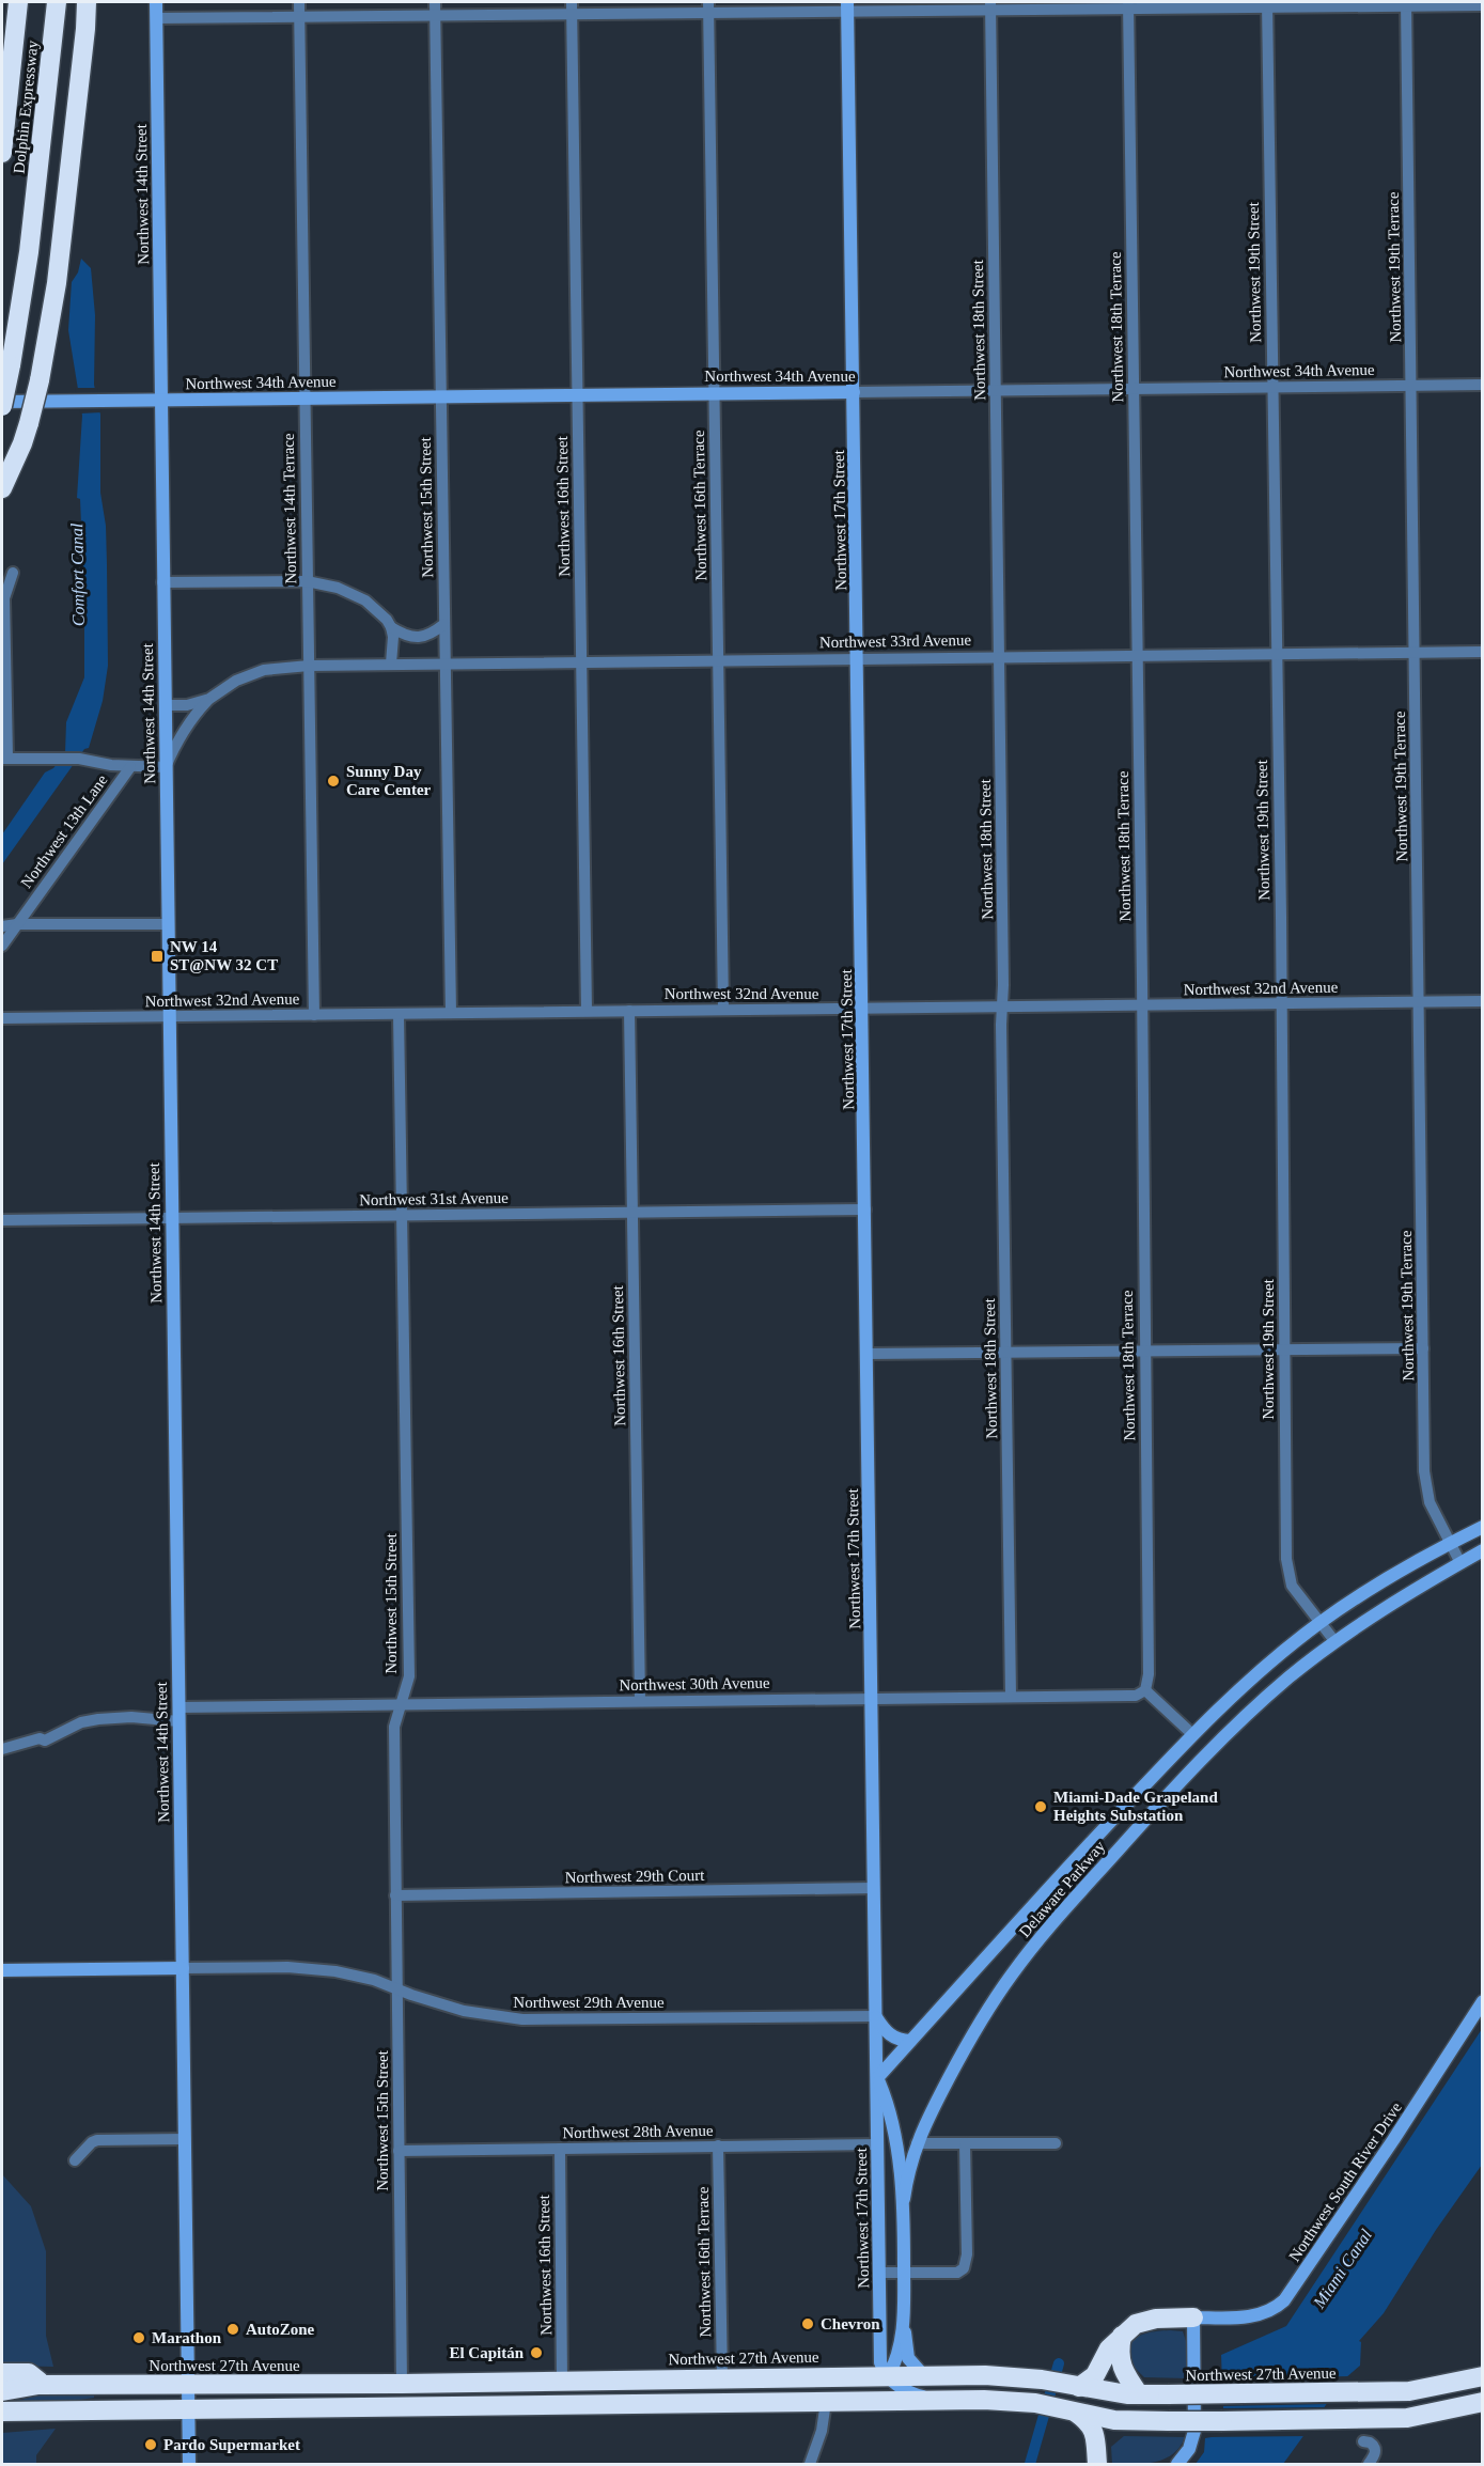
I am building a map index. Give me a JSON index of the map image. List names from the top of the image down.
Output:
{
  "streets": {
    "highway": ["Dolphin Expressway", "Northwest 27th Avenue"],
    "street": [
      "Northwest 14th Street",
      "Northwest 19th Terrace",
      "Northwest 19th Street",
      "Northwest 18th Terrace",
      "Northwest 18th Street",
      "Northwest 34th Avenue",
      "Northwest 16th Terrace",
      "Northwest 16th Street",
      "Northwest 15th Street",
      "Northwest 14th Terrace",
      "Northwest 17th Street",
      "Northwest 33rd Avenue",
      "Northwest 13th Lane",
      "Northwest 32nd Avenue",
      "Northwest 31st Avenue",
      "Northwest 30th Avenue",
      "Northwest 29th Court",
      "Delaware Parkway",
      "Northwest 29th Avenue",
      "Northwest 28th Avenue",
      "Northwest South River Drive"
    ]
  },
  "crossings": [
    ["Dolphin Expressway", "Northwest 34th Avenue"],
    ["Northwest 14th Street", "Northwest 34th Avenue"],
    ["Northwest 14th Street", "Northwest 32nd Avenue"],
    ["Northwest 14th Street", "Northwest 31st Avenue"],
    ["Northwest 14th Street", "Northwest 30th Avenue"],
    ["Northwest 14th Street", "Northwest 29th Avenue"],
    ["Northwest 14th Street", "Northwest 27th Avenue"],
    ["Northwest 19th Terrace", "Northwest 34th Avenue"],
    ["Northwest 19th Terrace", "Northwest 33rd Avenue"],
    ["Northwest 19th Terrace", "Northwest 32nd Avenue"],
    ["Northwest 19th Terrace", "Delaware Parkway"],
    ["Northwest 19th Street", "Northwest 34th Avenue"],
    ["Northwest 19th Street", "Northwest 33rd Avenue"],
    ["Northwest 19th Street", "Northwest 32nd Avenue"],
    ["Northwest 19th Street", "Delaware Parkway"],
    ["Northwest 18th Terrace", "Northwest 34th Avenue"],
    ["Northwest 18th Terrace", "Northwest 33rd Avenue"],
    ["Northwest 18th Terrace", "Northwest 32nd Avenue"],
    ["Northwest 18th Terrace", "Northwest 30th Avenue"],
    ["Northwest 18th Street", "Northwest 34th Avenue"],
    ["Northwest 18th Street", "Northwest 33rd Avenue"],
    ["Northwest 18th Street", "Northwest 32nd Avenue"],
    ["Northwest 18th Street", "Northwest 30th Avenue"],
    ["Northwest 34th Avenue", "Northwest 16th Terrace"],
    ["Northwest 34th Avenue", "Northwest 16th Street"],
    ["Northwest 34th Avenue", "Northwest 15th Street"],
    ["Northwest 34th Avenue", "Northwest 14th Terrace"],
    ["Northwest 34th Avenue", "Northwest 17th Street"],
    ["Northwest 16th Terrace", "Northwest 33rd Avenue"],
    ["Northwest 16th Terrace", "Northwest 32nd Avenue"],
    ["Northwest 16th Terrace", "Northwest 28th Avenue"],
    ["Northwest 16th Terrace", "Northwest 27th Avenue"],
    ["Northwest 16th Street", "Northwest 33rd Avenue"],
    ["Northwest 16th Street", "Northwest 32nd Avenue"],
    ["Northwest 16th Street", "Northwest 31st Avenue"],
    ["Northwest 16th Street", "Northwest 30th Avenue"],
    ["Northwest 16th Street", "Northwest 28th Avenue"],
    ["Northwest 16th Street", "Northwest 27th Avenue"],
    ["Northwest 15th Street", "Northwest 33rd Avenue"],
    ["Northwest 15th Street", "Northwest 32nd Avenue"],
    ["Northwest 15th Street", "Northwest 31st Avenue"],
    ["Northwest 15th Street", "Northwest 30th Avenue"],
    ["Northwest 15th Street", "Northwest 29th Court"],
    ["Northwest 15th Street", "Northwest 29th Avenue"],
    ["Northwest 15th Street", "Northwest 28th Avenue"],
    ["Northwest 15th Street", "Northwest 27th Avenue"],
    ["Northwest 14th Terrace", "Northwest 33rd Avenue"],
    ["Northwest 14th Terrace", "Northwest 32nd Avenue"],
    ["Northwest 17th Street", "Northwest 33rd Avenue"],
    ["Northwest 17th Street", "Northwest 32nd Avenue"],
    ["Northwest 17th Street", "Northwest 31st Avenue"],
    ["Northwest 17th Street", "Northwest 30th Avenue"],
    ["Northwest 17th Street", "Northwest 29th Court"],
    ["Northwest 17th Street", "Delaware Parkway"],
    ["Northwest 17th Street", "Northwest 29th Avenue"],
    ["Northwest 17th Street", "Northwest 28th Avenue"],
    ["Northwest 17th Street", "Northwest 27th Avenue"]
  ],
  "water": ["Comfort Canal", "Miami Canal"],
  "places": {
    "other": [
      "Sunny Day Care Center",
      "Miami-Dade Grapeland Heights Substation",
      "Chevron",
      "AutoZone",
      "Marathon",
      "El Capitán",
      "Pardo Supermarket"
    ],
    "transit": ["NW 14 ST@NW 32 CT"]
  }
}
